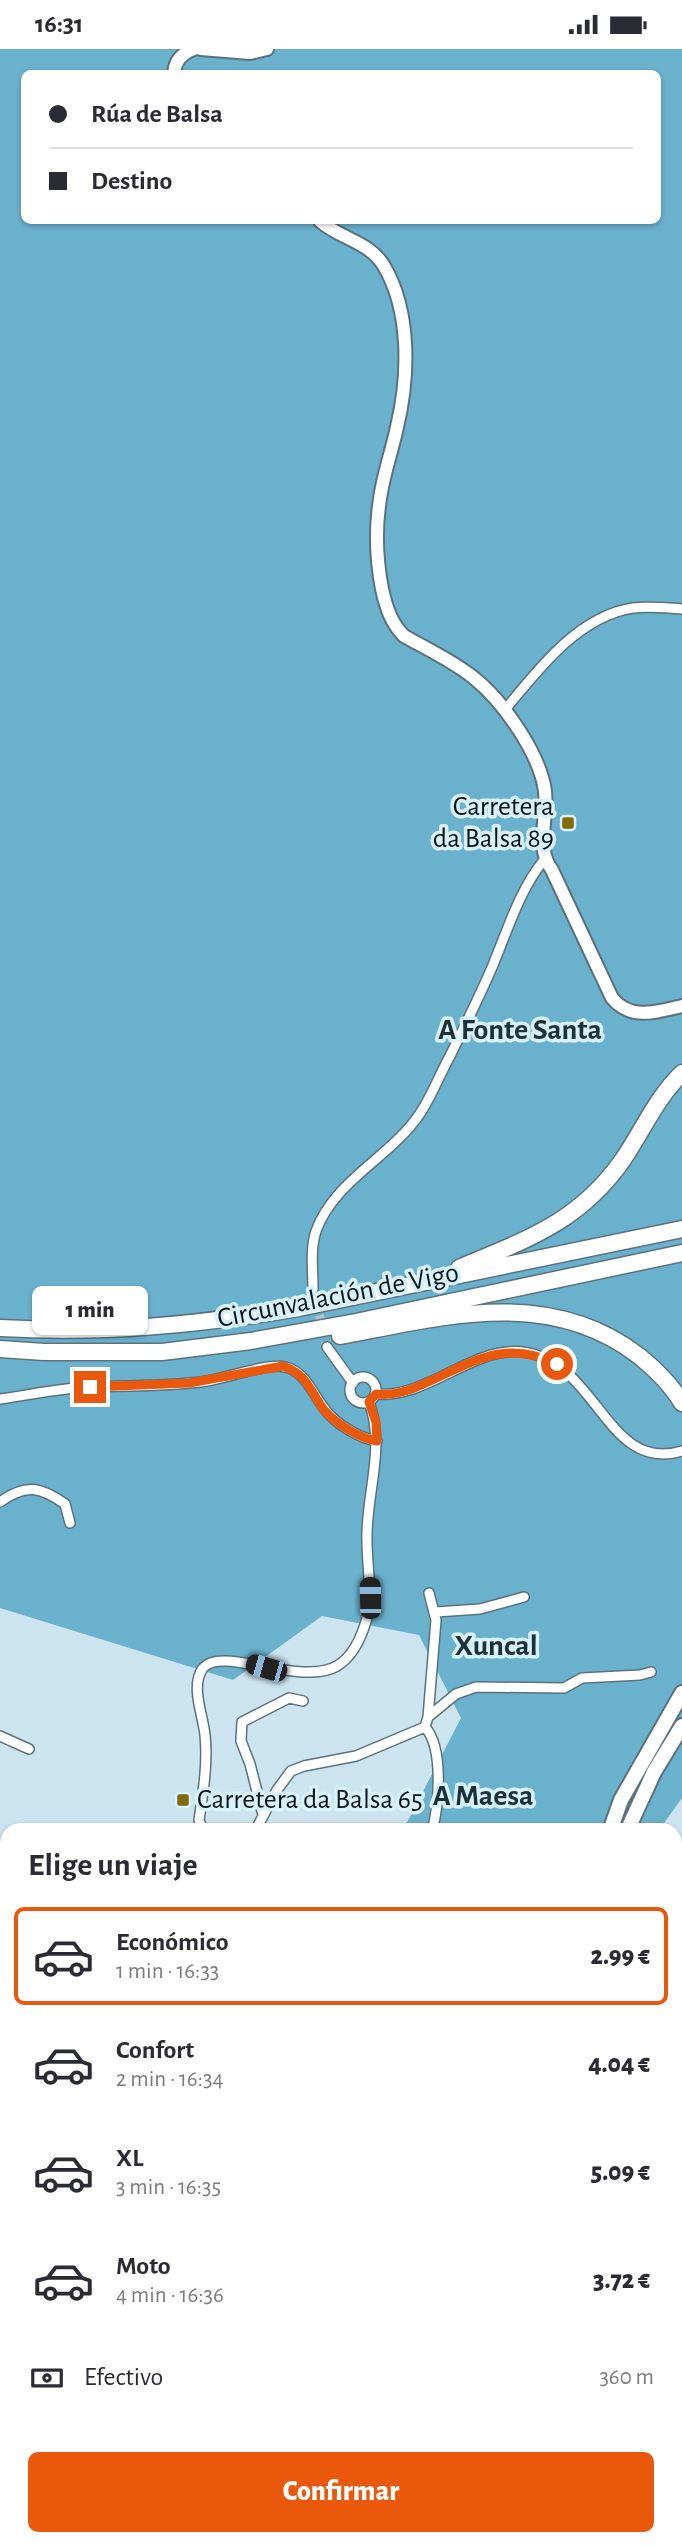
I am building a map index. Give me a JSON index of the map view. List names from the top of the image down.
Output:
{
  "streets": {
    "highway": ["Circunvalación de Vigo"]
  },
  "districts": ["A Fonte Santa", "Xuncal", "A Maesa"],
  "places": {
    "transit": ["Carretera da Balsa 89", "Carretera da Balsa 65"]
  },
  "page": {
    "status": "16:31",
    "banner": ["Rúa de Balsa", "Destino"],
    "bubble": "1 min",
    "heading": "Elige un viaje",
    "list": [
      {
        "name": "Económico",
        "note": "1 min · 16:33",
        "value": "2.99 €"
      },
      {
        "name": "Confort",
        "note": "2 min · 16:34",
        "value": "4.04 €"
      },
      {
        "name": "XL",
        "note": "3 min · 16:35",
        "value": "5.09 €"
      },
      {
        "name": "Moto",
        "note": "4 min · 16:36",
        "value": "3.72 €"
      }
    ],
    "pay": ["Efectivo", "360 m"],
    "buttons": "Confirmar"
  }
}
